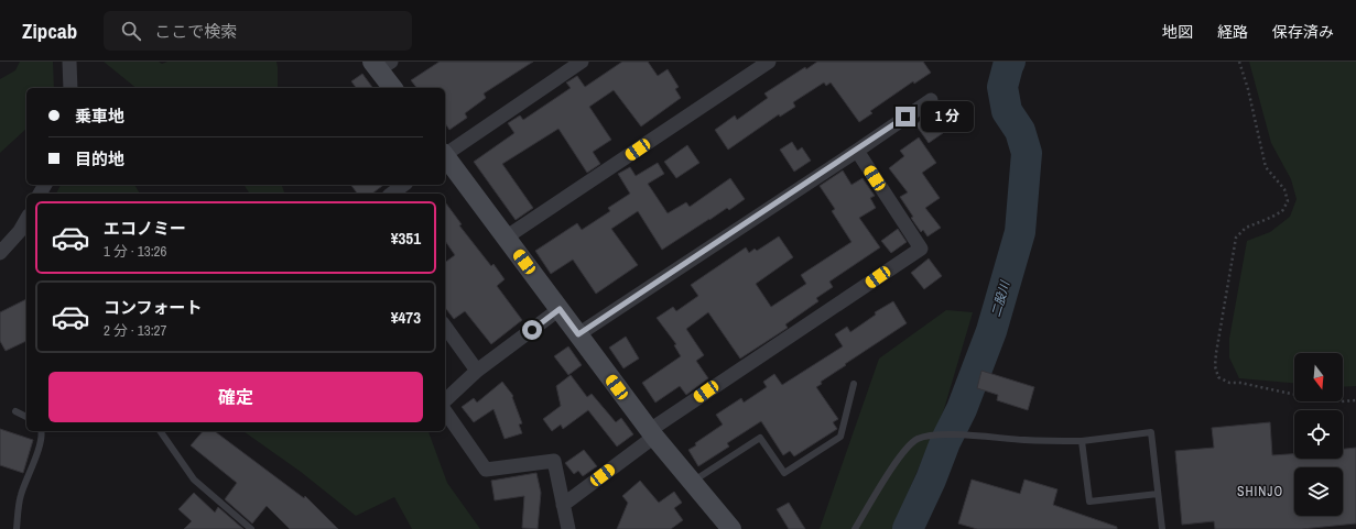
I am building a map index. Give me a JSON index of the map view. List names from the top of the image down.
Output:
{
  "districts": ["SHINJO"],
  "water": ["二股川"],
  "north": "bottom",
  "page": {
    "header": "Zipcab",
    "search": "ここで検索",
    "nav": ["地図", "経路", "保存済み"],
    "banner": ["乗車地", "目的地"],
    "bubble": "1 分",
    "list": [
      {
        "name": "エコノミー",
        "note": "1 分 · 13:26",
        "value": "¥351"
      },
      {
        "name": "コンフォート",
        "note": "2 分 · 13:27",
        "value": "¥473"
      }
    ],
    "buttons": "確定"
  }
}
